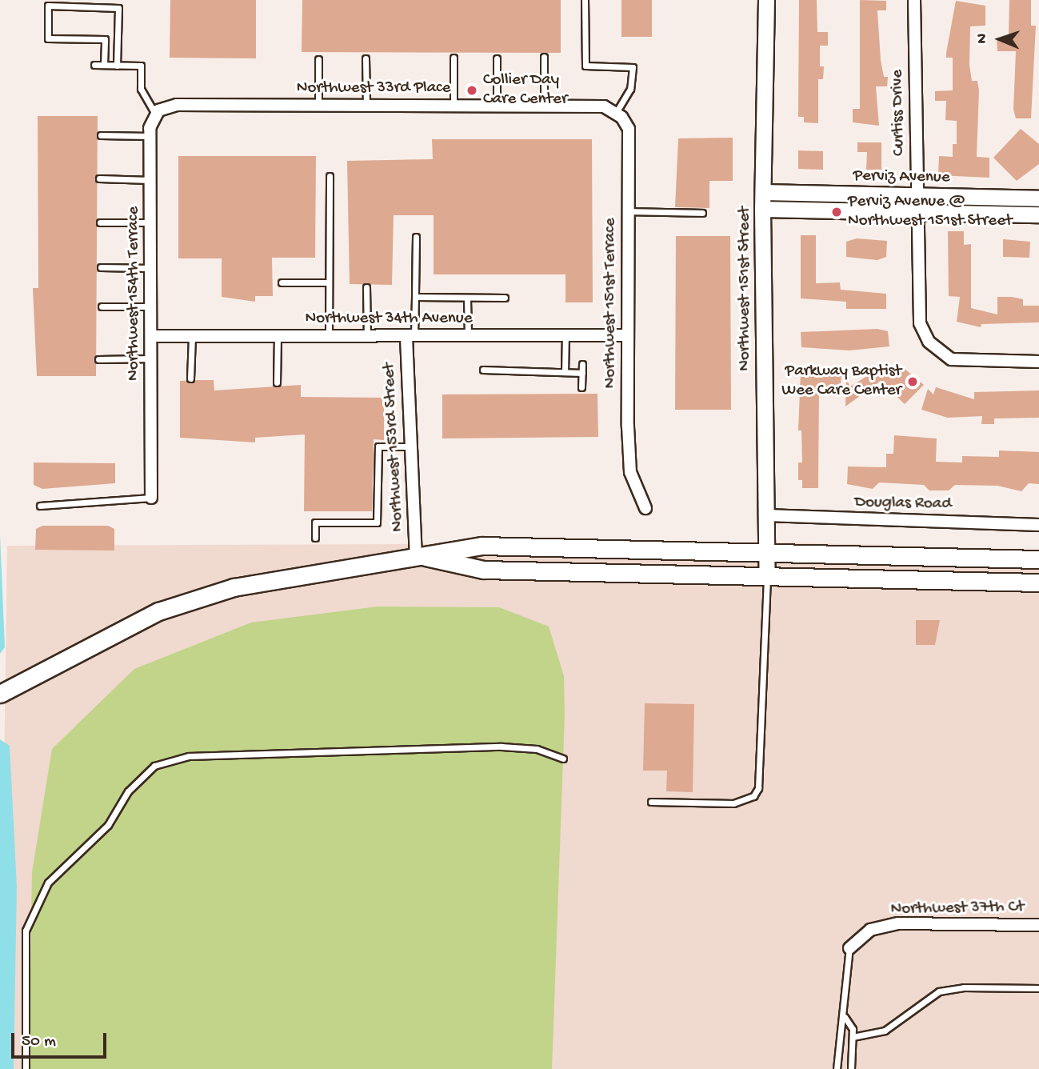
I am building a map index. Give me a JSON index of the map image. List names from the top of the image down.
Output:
{
  "streets": {
    "street": [
      "Northwest 33rd Place",
      "Curtiss Drive",
      "Perviz Avenue",
      "Northwest 151st Street",
      "Northwest 154th Terrace",
      "Northwest 151st Terrace",
      "Northwest 34th Avenue",
      "Northwest 153rd Street",
      "Douglas Road",
      "Northwest 37th Ct"
    ]
  },
  "crossings": [
    ["Northwest 33rd Place", "Northwest 154th Terrace"],
    ["Northwest 33rd Place", "Northwest 151st Terrace"],
    ["Curtiss Drive", "Perviz Avenue"],
    ["Perviz Avenue", "Northwest 151st Street"],
    ["Northwest 151st Street", "Douglas Road"],
    ["Northwest 154th Terrace", "Northwest 34th Avenue"],
    ["Northwest 151st Terrace", "Northwest 34th Avenue"],
    ["Northwest 34th Avenue", "Northwest 153rd Street"]
  ],
  "places": ["Collier Day Care Center", "Perviz Avenue @ Northwest 151st Street", "Parkway Baptist Wee Care Center"],
  "scale_bar": "50 m",
  "north": "left"
}
